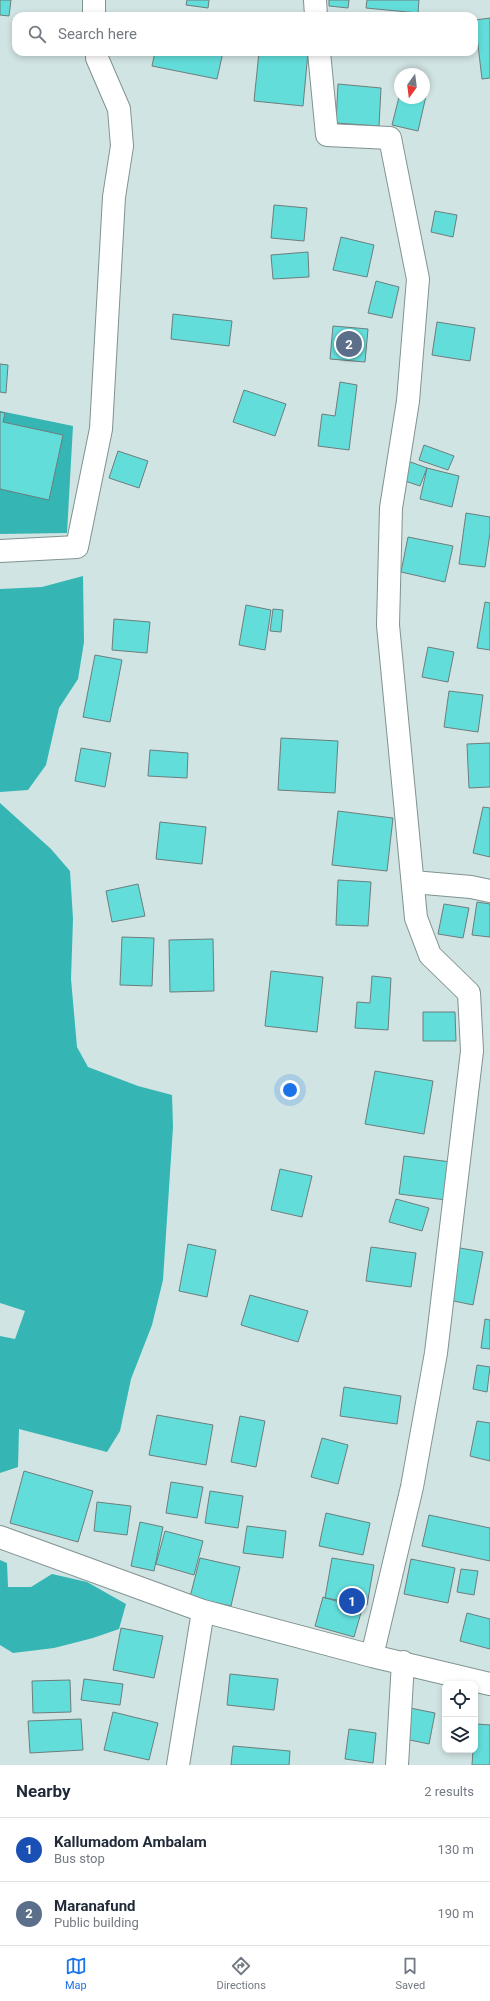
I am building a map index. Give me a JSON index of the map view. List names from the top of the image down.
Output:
{
  "north": "bottom",
  "page": {
    "search": "Search here",
    "pins": ["2", "1"],
    "heading": ["Nearby", "2 results"],
    "list": [
      {
        "mark": "1",
        "name": "Kallumadom Ambalam",
        "note": "Bus stop",
        "value": "130 m"
      },
      {
        "mark": "2",
        "name": "Maranafund",
        "note": "Public building",
        "value": "190 m"
      }
    ],
    "nav": ["Map", "Directions", "Saved"]
  }
}
